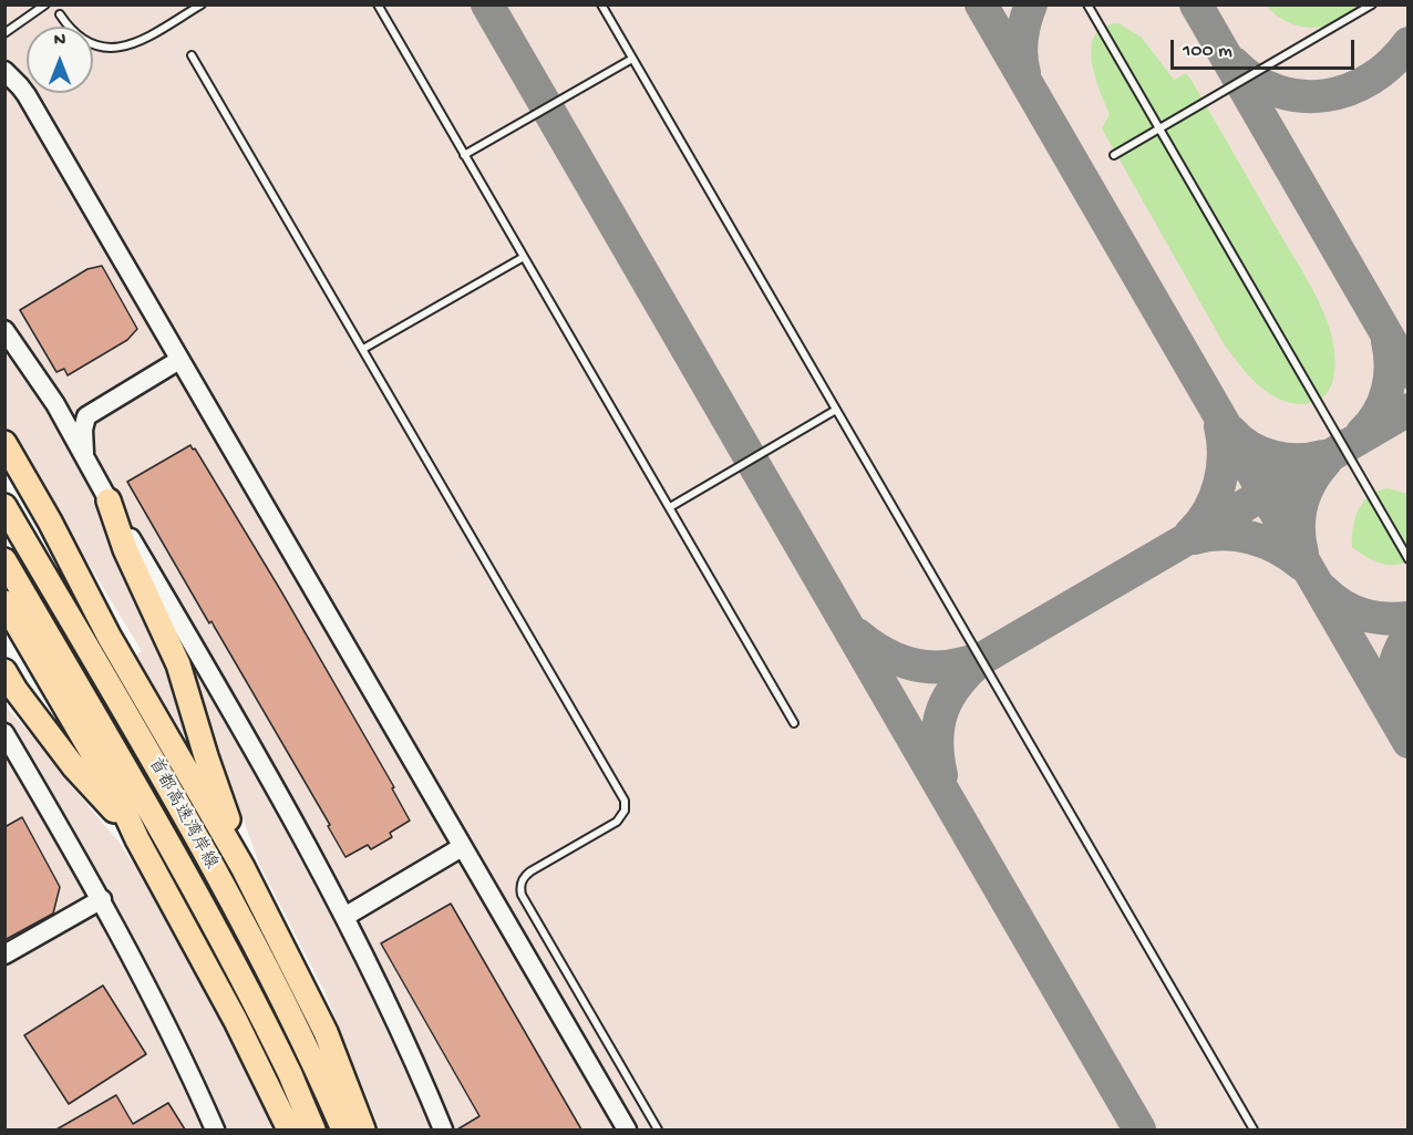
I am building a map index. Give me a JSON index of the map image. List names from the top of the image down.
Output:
{
  "streets": {
    "highway": ["首都高速湾岸線"]
  },
  "scale_bar": "100 m",
  "north": "top"
}
